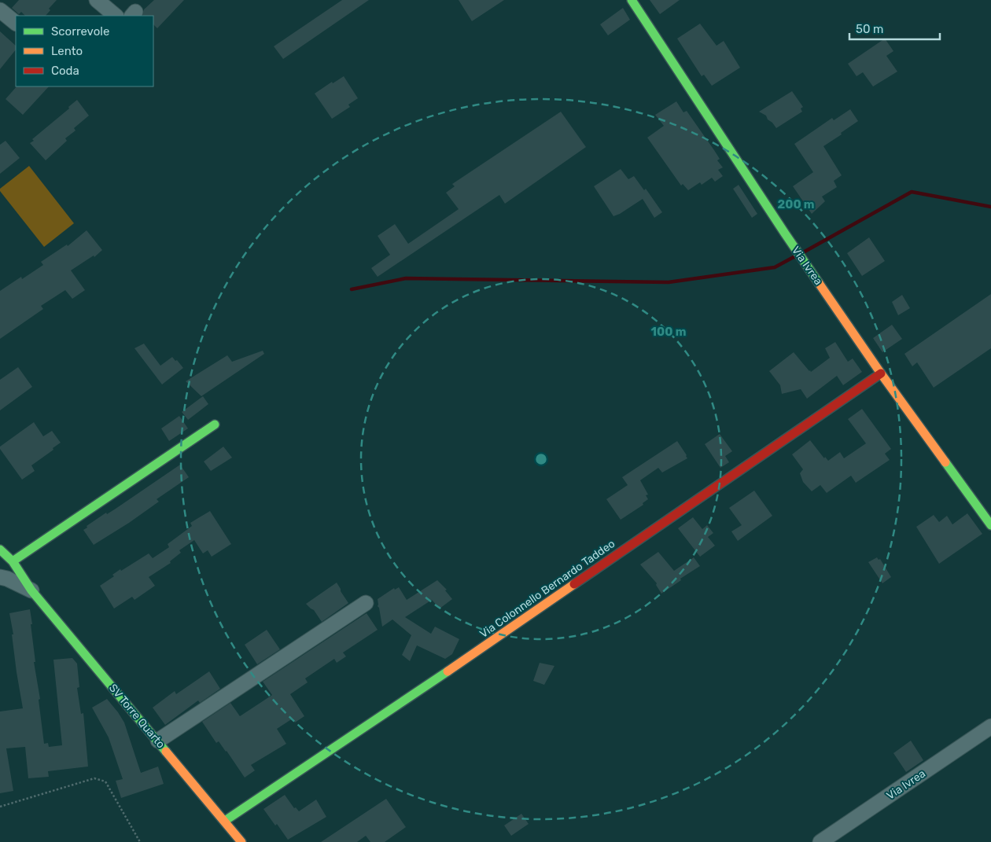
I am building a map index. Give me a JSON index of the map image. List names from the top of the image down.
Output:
{
  "streets": {
    "street": ["Via Ivrea", "Via Colonnello Bernardo Taddeo", "SV Torre Quarto"]
  },
  "crossings": [
    ["Via Ivrea", "Via Colonnello Bernardo Taddeo"],
    ["Via Colonnello Bernardo Taddeo", "SV Torre Quarto"]
  ],
  "legend": ["Scorrevole", "Lento", "Coda"],
  "scale_bar": "50 m",
  "rings": ["200 m", "100 m"]
}
